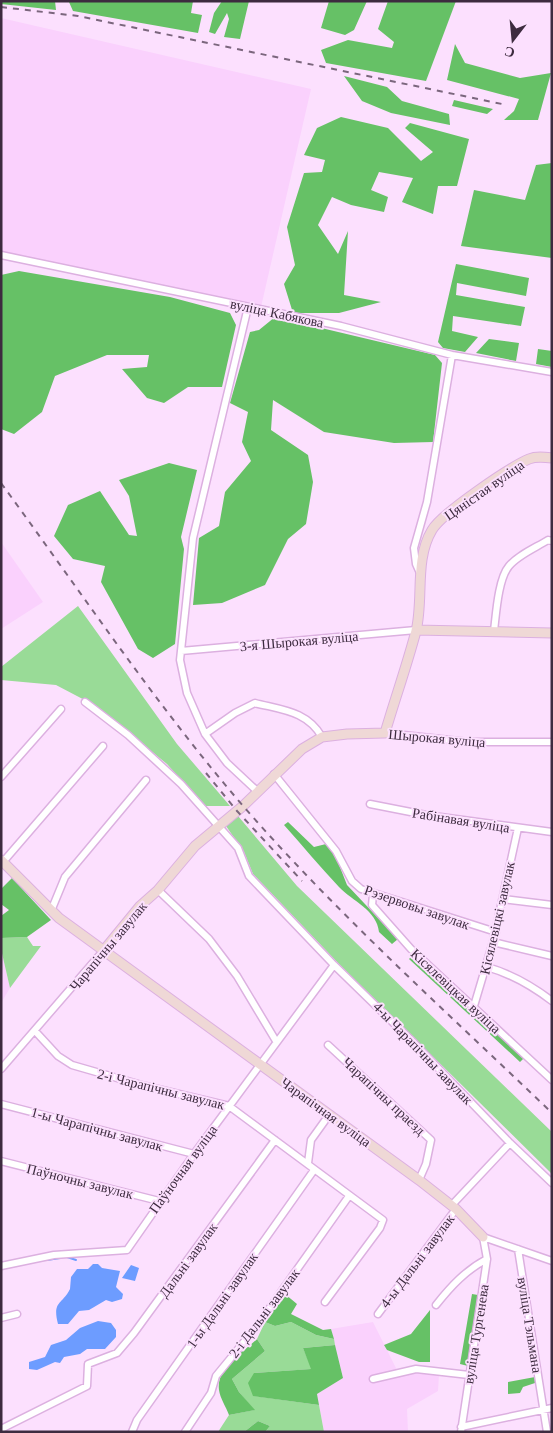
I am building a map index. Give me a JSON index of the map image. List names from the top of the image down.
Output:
{
  "streets": {
    "street": [
      "вуліца Кабякова",
      "Цяністая вуліца",
      "3-я Шырокая вуліца",
      "Шырокая вуліца",
      "Рабінавая вуліца",
      "Рэзервовы завулак",
      "Кісялевіцкі завулак",
      "Чарапічны завулак",
      "Кісялевіцкая вуліца",
      "4-ы Чарапічны завулак",
      "2-і Чарапічны завулак",
      "Чарапічны праезд",
      "Чарапічная вуліца",
      "1-ы Чарапічны завулак",
      "Паўночная вуліца",
      "Паўночны завулак",
      "Дальні завулак",
      "4-ы Дальні завулак",
      "1-ы Дальні завулак",
      "2-і Дальні завулак",
      "вуліца Тэльмана",
      "вуліца Тургенева"
    ]
  },
  "crossings": [
    ["Цяністая вуліца", "3-я Шырокая вуліца"],
    ["Цяністая вуліца", "Шырокая вуліца"],
    ["Шырокая вуліца", "Рэзервовы завулак"],
    ["Шырокая вуліца", "Чарапічны завулак"],
    ["Шырокая вуліца", "4-ы Чарапічны завулак"],
    ["Рабінавая вуліца", "Кісялевіцкі завулак"],
    ["Рэзервовы завулак", "Кісялевіцкі завулак"],
    ["Рэзервовы завулак", "Кісялевіцкая вуліца"],
    ["Кісялевіцкі завулак", "Кісялевіцкая вуліца"],
    ["Чарапічны завулак", "4-ы Чарапічны завулак"],
    ["Чарапічны завулак", "2-і Чарапічны завулак"],
    ["Чарапічны завулак", "Чарапічная вуліца"],
    ["2-і Чарапічны завулак", "Паўночная вуліца"],
    ["2-і Чарапічны завулак", "Дальні завулак"],
    ["2-і Чарапічны завулак", "1-ы Дальні завулак"],
    ["2-і Чарапічны завулак", "2-і Дальні завулак"],
    ["Чарапічны праезд", "Чарапічная вуліца"],
    ["Чарапічная вуліца", "Паўночная вуліца"],
    ["Чарапічная вуліца", "4-ы Дальні завулак"],
    ["Чарапічная вуліца", "вуліца Тэльмана"],
    ["Чарапічная вуліца", "вуліца Тургенева"],
    ["1-ы Чарапічны завулак", "Паўночная вуліца"],
    ["Паўночная вуліца", "Паўночны завулак"]
  ],
  "north": "bottom"
}
